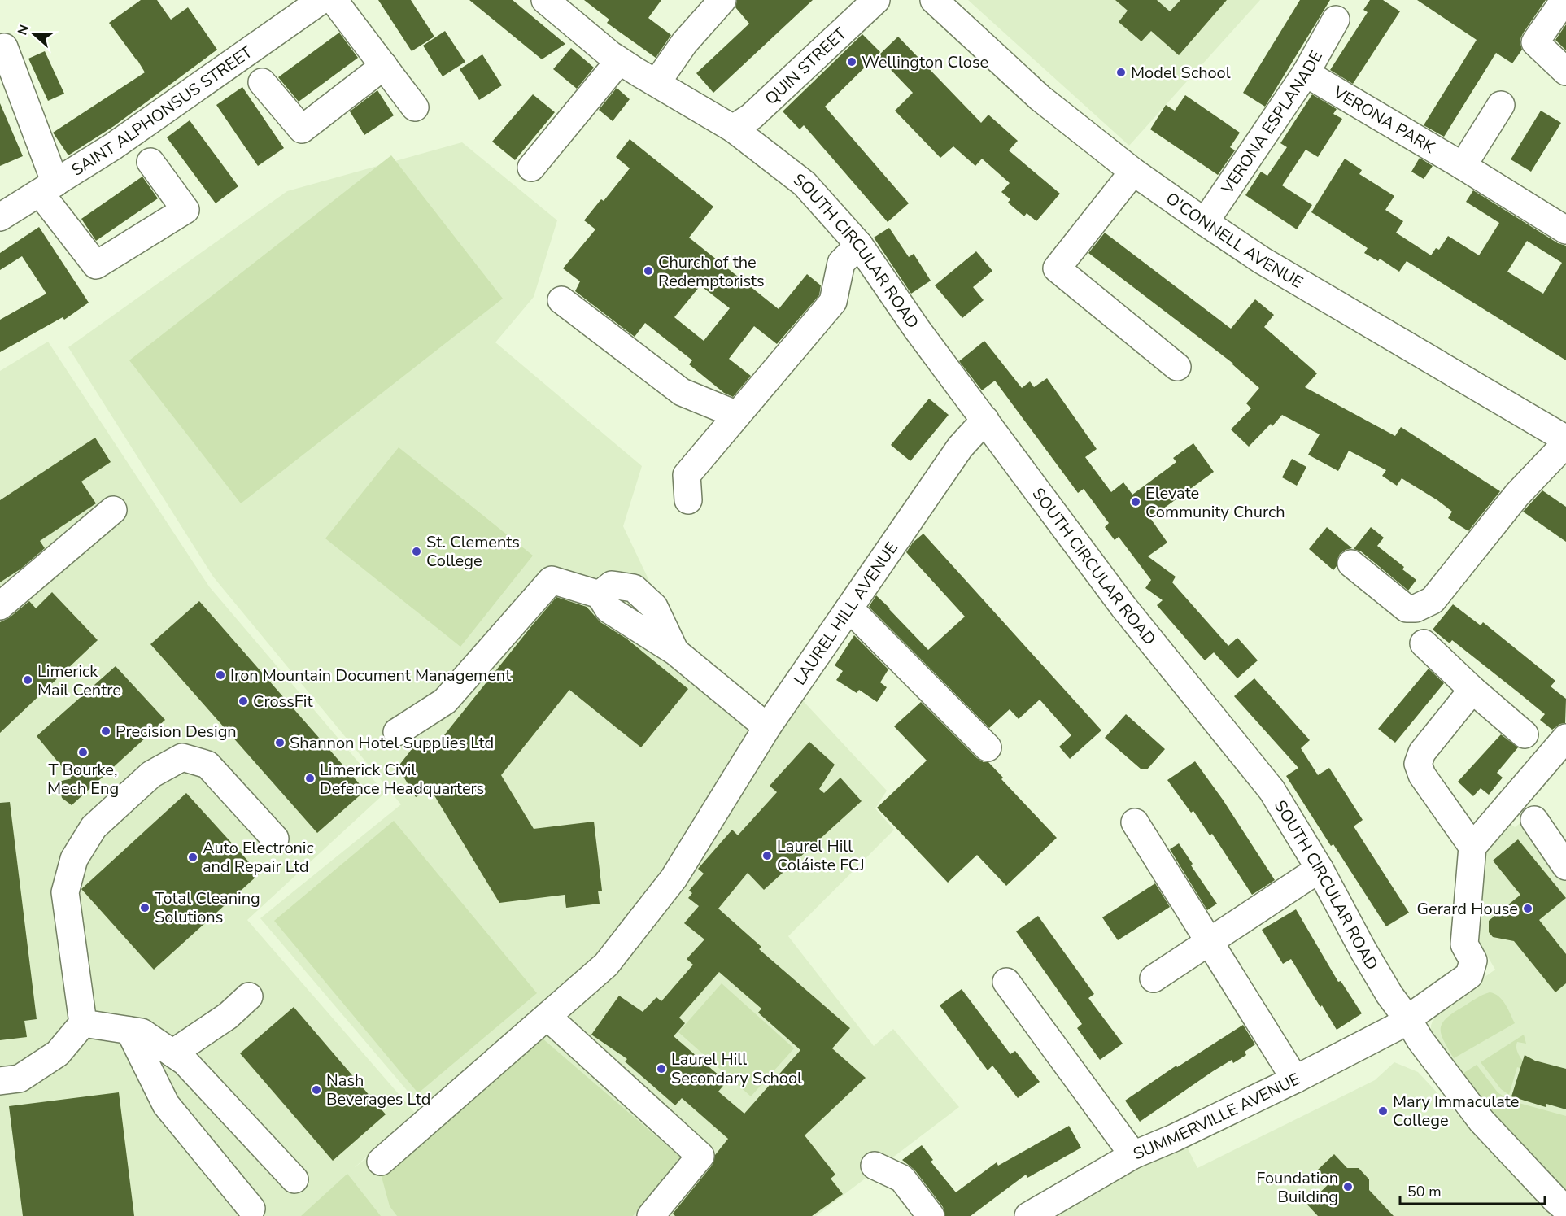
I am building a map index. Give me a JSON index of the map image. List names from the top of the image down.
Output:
{
  "streets": {
    "street": [
      "QUIN STREET",
      "SAINT ALPHONSUS STREET",
      "VERONA PARK",
      "VERONA ESPLANADE",
      "O'CONNELL AVENUE",
      "SOUTH CIRCULAR ROAD",
      "LAUREL HILL AVENUE",
      "SUMMERVILLE AVENUE"
    ]
  },
  "crossings": [
    ["QUIN STREET", "SOUTH CIRCULAR ROAD"],
    ["VERONA PARK", "VERONA ESPLANADE"],
    ["VERONA ESPLANADE", "O'CONNELL AVENUE"],
    ["SOUTH CIRCULAR ROAD", "LAUREL HILL AVENUE"],
    ["SOUTH CIRCULAR ROAD", "SUMMERVILLE AVENUE"]
  ],
  "places": [
    "Wellington Close",
    "Model School",
    "Church of the Redemptorists",
    "Elevate Community Church",
    "St. Clements College",
    "Iron Mountain Document Management",
    "Limerick Mail Centre",
    "CrossFit",
    "Precision Design",
    "Shannon Hotel Supplies Ltd",
    "T Bourke, Mech Eng",
    "Limerick Civil Defence Headquarters",
    "Laurel Hill Coláiste FCJ",
    "Auto Electronic and Repair Ltd",
    "Total Cleaning Solutions",
    "Gerard House",
    "Laurel Hill Secondary School",
    "Nash Beverages Ltd",
    "Mary Immaculate College",
    "Foundation Building"
  ],
  "scale_bar": "50 m",
  "north": "left"
}
